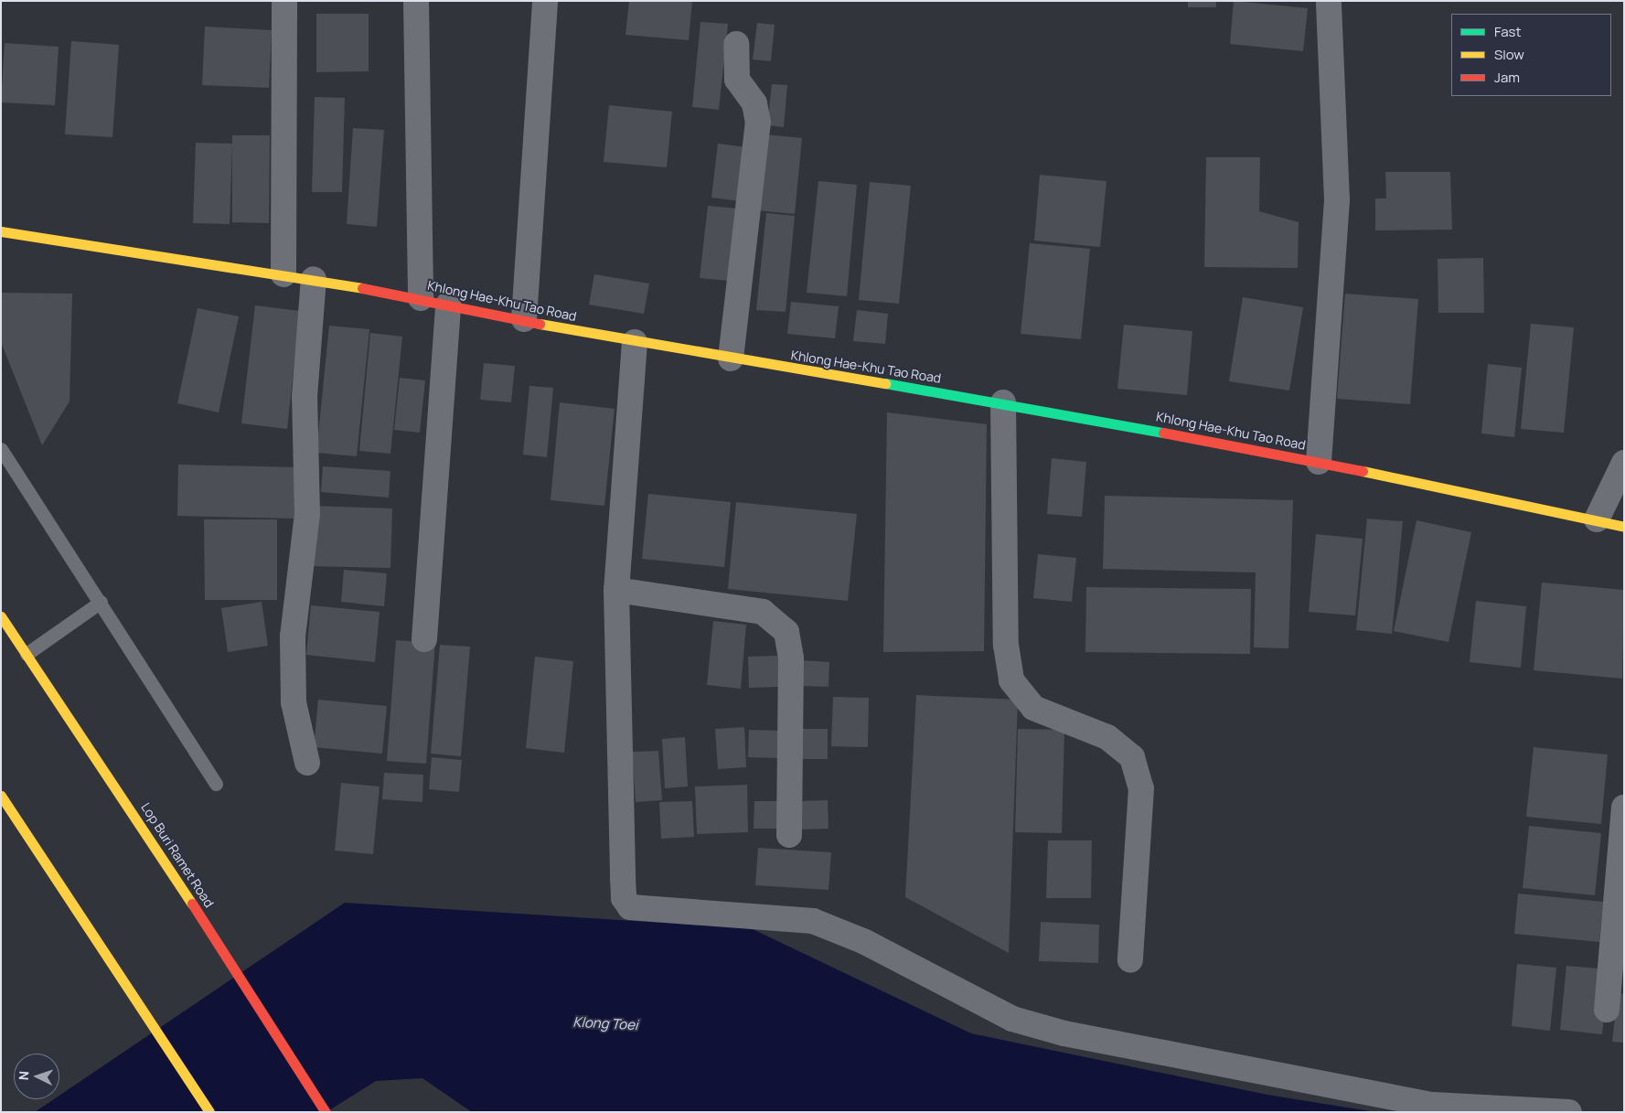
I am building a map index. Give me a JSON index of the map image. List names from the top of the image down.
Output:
{
  "streets": {
    "street": ["Khlong Hae-Khu Tao Road", "Lop Buri Ramet Road"]
  },
  "water": ["Klong Toei"],
  "legend": ["Fast", "Slow", "Jam"],
  "north": "left"
}
